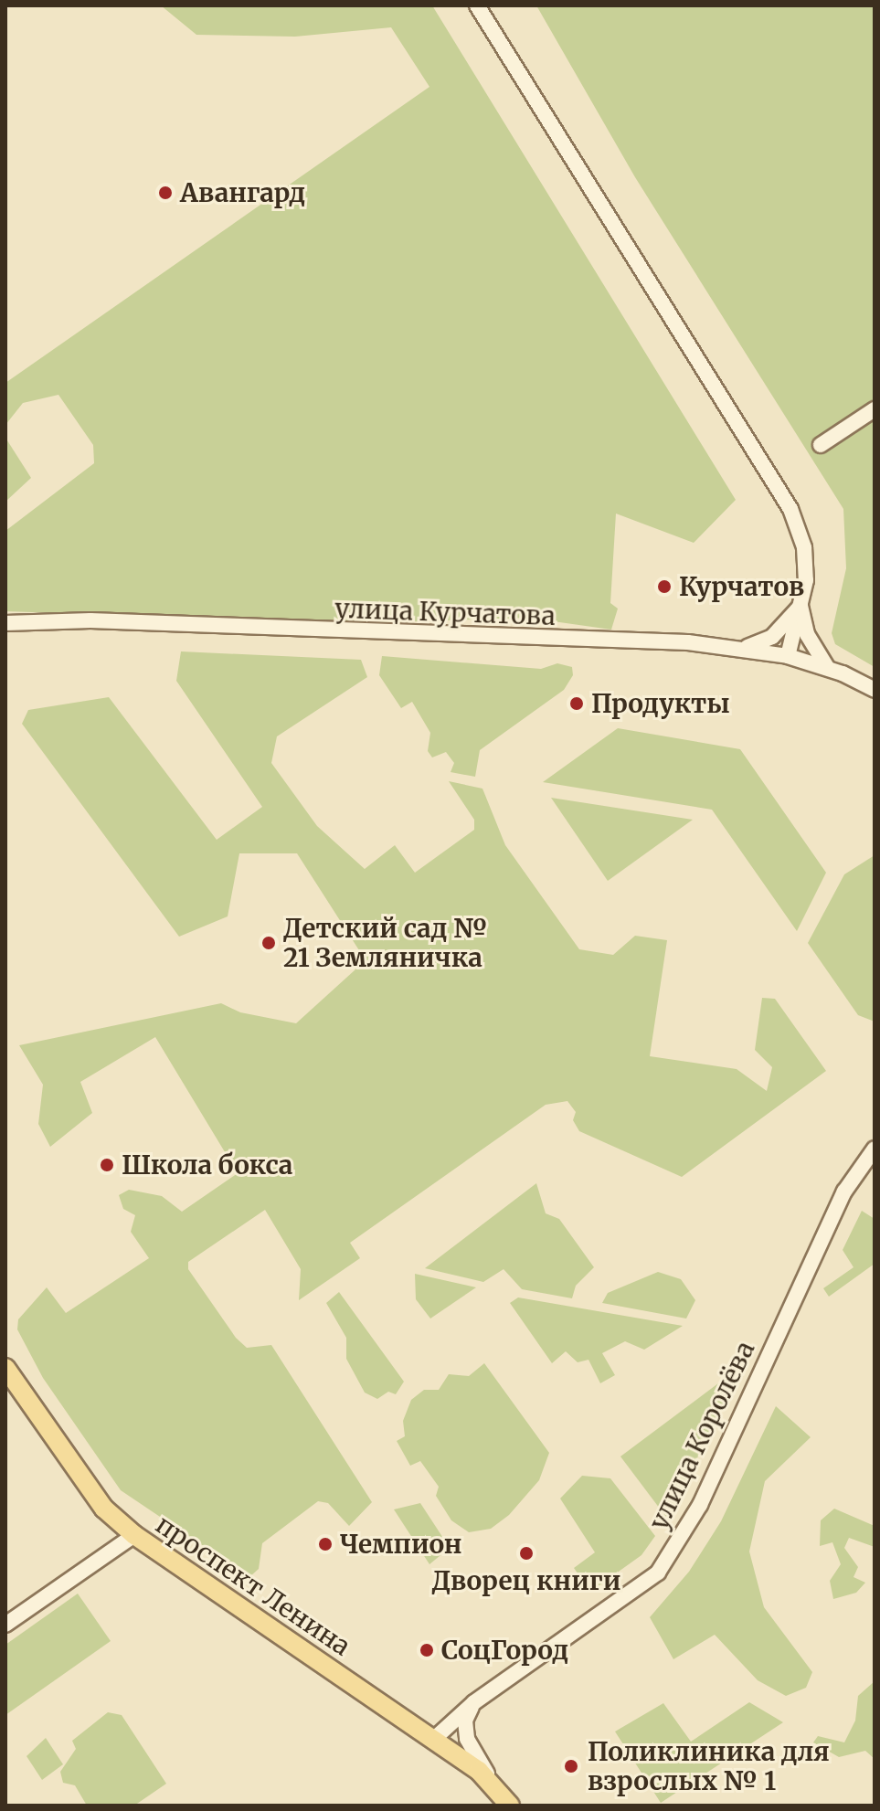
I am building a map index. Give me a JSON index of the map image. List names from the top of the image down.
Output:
{
  "streets": {
    "main road": ["проспект Ленина"],
    "street": ["улица Курчатова", "улица Королёва"]
  },
  "crossings": [
    ["улица Королёва", "проспект Ленина"]
  ],
  "places": [
    "Авангард",
    "Курчатов",
    "Продукты",
    "Детский сад № 21 Земляничка",
    "Школа бокса",
    "Чемпион",
    "Дворец книги",
    "СоцГород",
    "Поликлиника для взрослых № 1"
  ]
}
